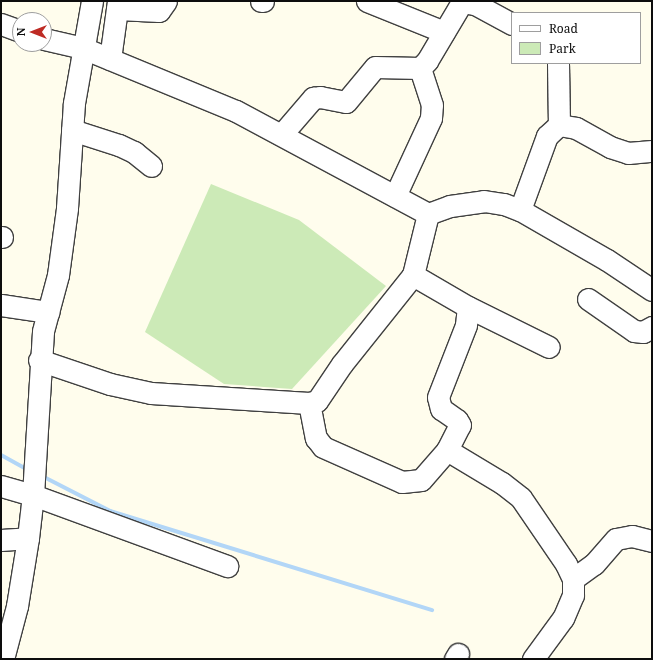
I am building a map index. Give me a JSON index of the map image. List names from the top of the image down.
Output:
{
  "legend": ["Road", "Park"],
  "north": "left"
}
